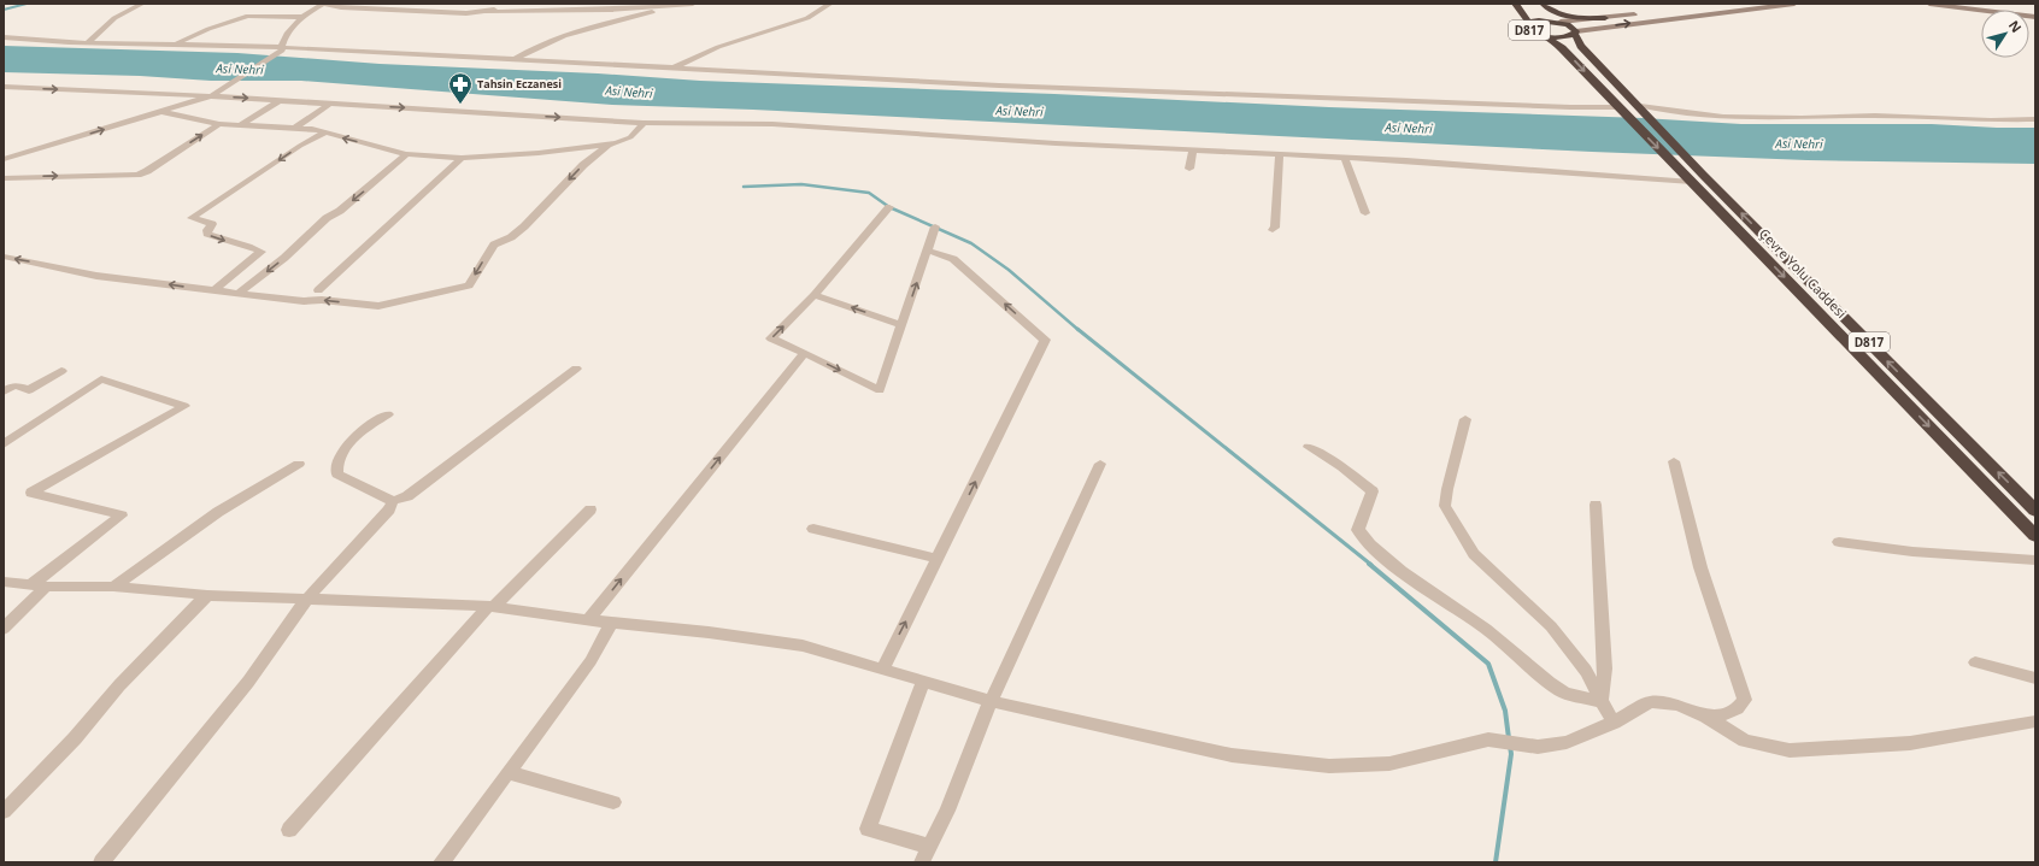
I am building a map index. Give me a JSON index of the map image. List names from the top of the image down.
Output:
{
  "streets": {
    "highway": ["D817", "Çevre Yolu Caddesi"]
  },
  "crossings": [
    ["D817", "Çevre Yolu Caddesi"]
  ],
  "water": ["Asi Nehri"],
  "places": {
    "pharmacy": ["Tahsin Eczanesi"]
  },
  "north": "top right"
}
